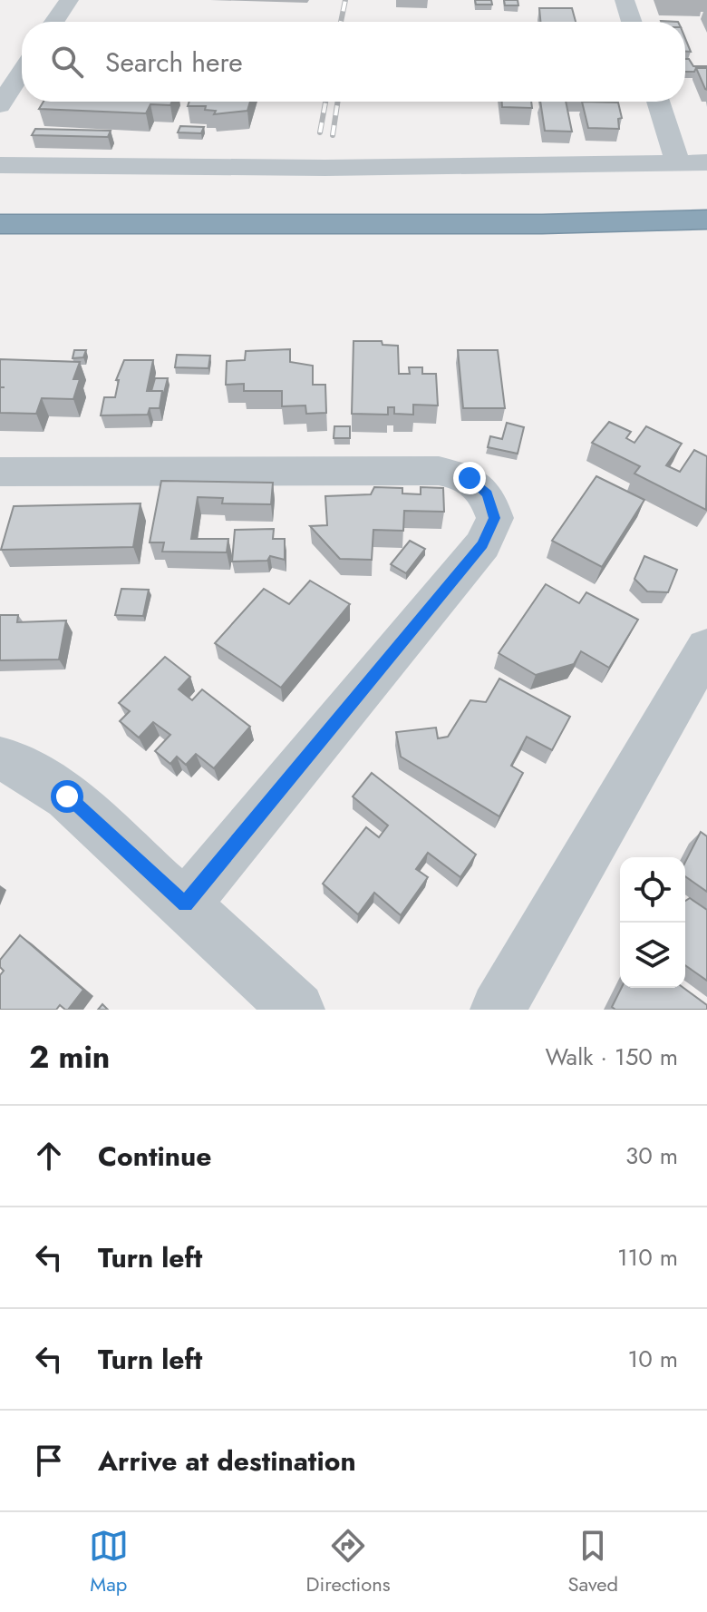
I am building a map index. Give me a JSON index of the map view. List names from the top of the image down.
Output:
{
  "page": {
    "search": "Search here",
    "heading": ["2 min", "Walk · 150 m"],
    "list": [
      ["Continue", "30 m"],
      ["Turn left", "110 m"],
      ["Turn left", "10 m"],
      "Arrive at destination"
    ],
    "nav": ["Map", "Directions", "Saved"]
  }
}
